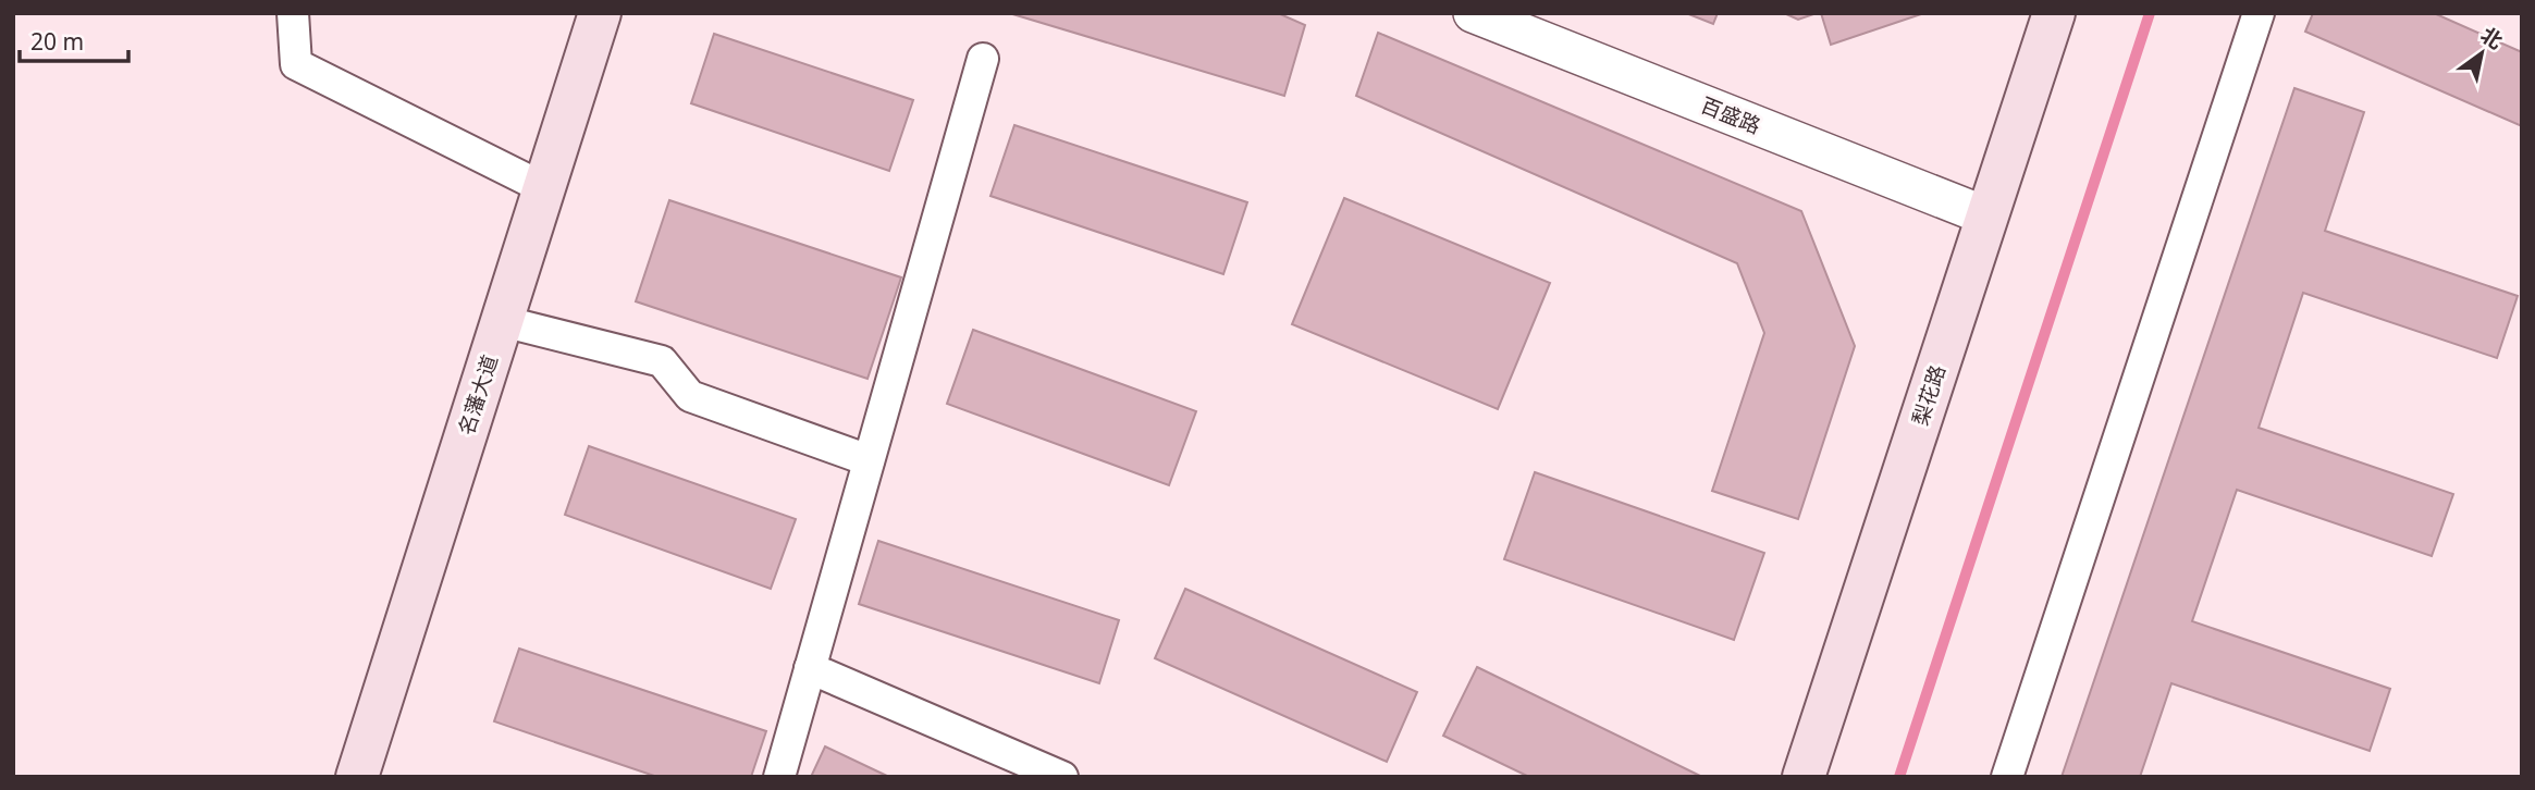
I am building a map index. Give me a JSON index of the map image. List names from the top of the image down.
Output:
{
  "streets": {
    "main road": ["名藩大道", "梨花路"],
    "street": ["百盛路"]
  },
  "crossings": [
    ["百盛路", "梨花路"]
  ],
  "scale_bar": "20 m",
  "north": "top right"
}
